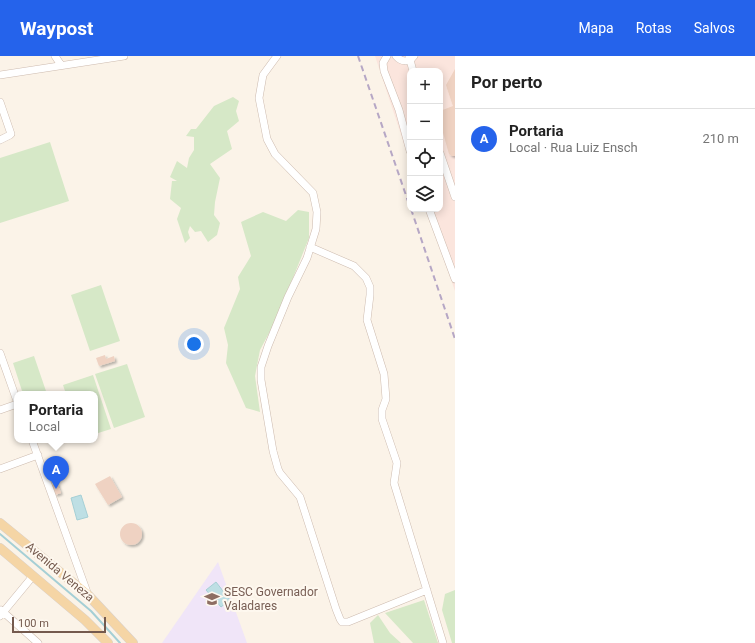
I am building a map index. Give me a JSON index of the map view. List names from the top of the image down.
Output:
{
  "streets": {
    "main road": ["Avenida Veneza"]
  },
  "places": {
    "school or university": ["SESC Governador Valadares"]
  },
  "scale_bar": "100 m",
  "page": {
    "header": "Waypost",
    "nav": ["Mapa", "Rotas", "Salvos"],
    "heading": "Por perto",
    "map_buttons": ["+", "−"],
    "list": [
      {
        "mark": "A",
        "name": "Portaria",
        "note": "Local · Rua Luiz Ensch",
        "value": "210 m"
      }
    ],
    "popup": ["Portaria", "Local"],
    "pins": "A",
    "scale": "100 m"
  }
}
